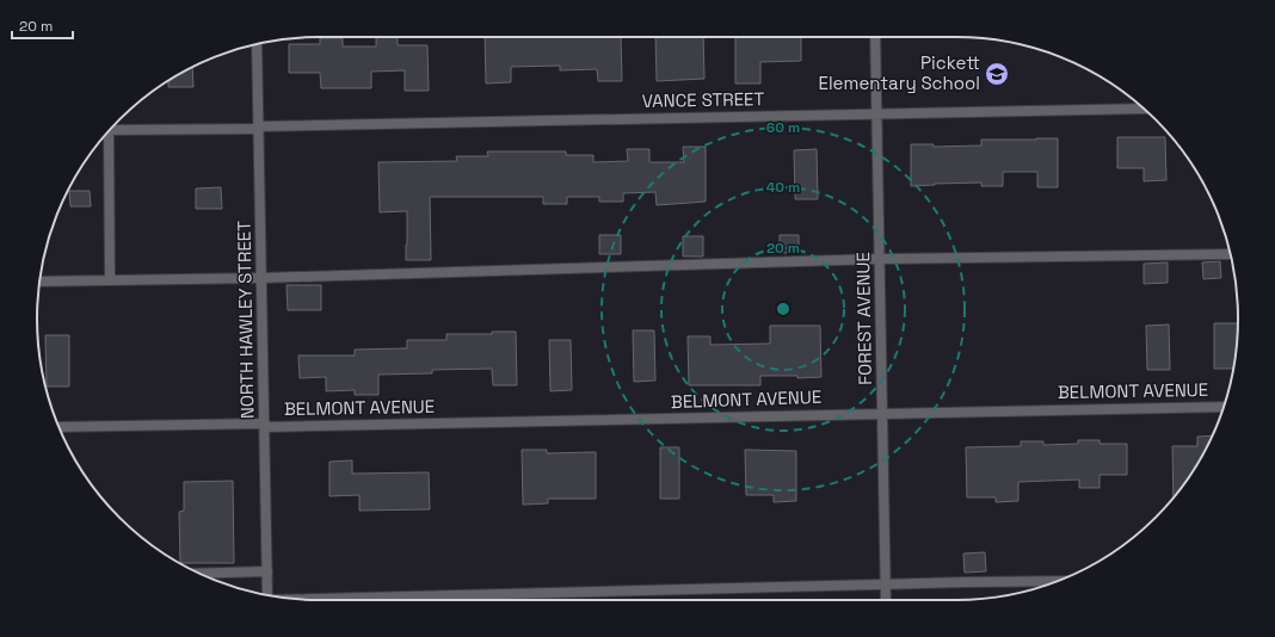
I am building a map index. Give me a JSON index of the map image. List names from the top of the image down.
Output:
{
  "streets": {
    "street": [
      "VANCE STREET",
      "FOREST AVENUE",
      "NORTH HAWLEY STREET",
      "BELMONT AVENUE"
    ]
  },
  "crossings": [
    ["VANCE STREET", "FOREST AVENUE"],
    ["VANCE STREET", "NORTH HAWLEY STREET"],
    ["FOREST AVENUE", "BELMONT AVENUE"],
    ["NORTH HAWLEY STREET", "BELMONT AVENUE"]
  ],
  "places": {
    "school or university": ["Pickett Elementary School"]
  },
  "scale_bar": "20 m",
  "rings": ["60 m", "40 m", "20 m"]
}
